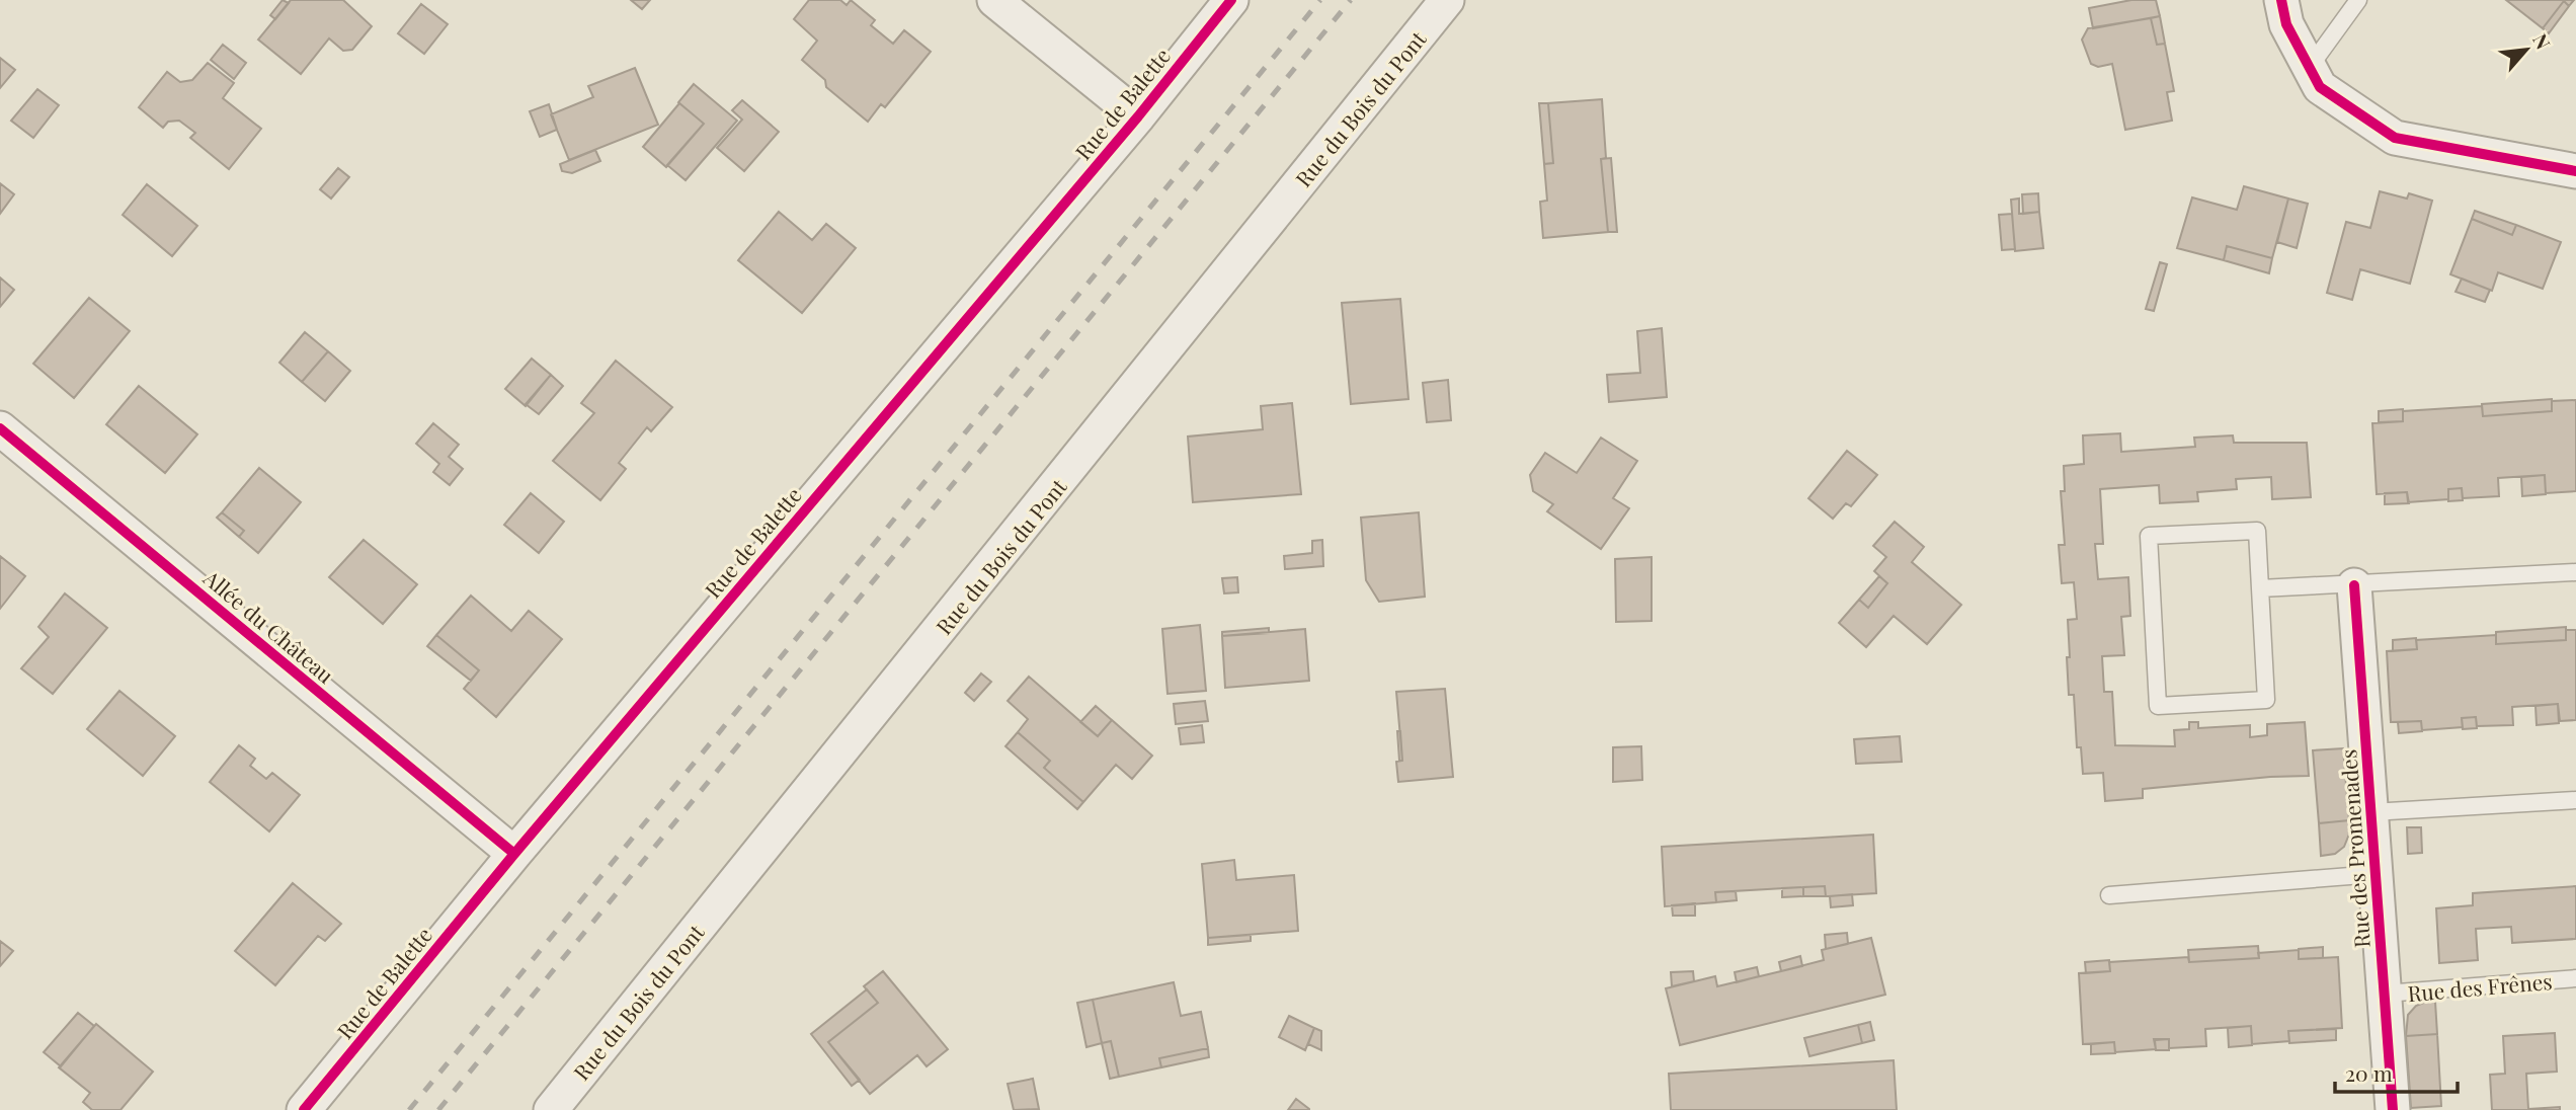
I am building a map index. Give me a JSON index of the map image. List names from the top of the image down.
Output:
{
  "streets": {
    "street": [
      "Rue de Balette",
      "Rue du Bois du Pont",
      "Allée du Château",
      "Rue des Promenades"
    ],
    "lane": ["Rue des Frênes"]
  },
  "crossings": [
    ["Rue de Balette", "Allée du Château"],
    ["Rue des Promenades", "Rue des Frênes"]
  ],
  "scale_bar": "20 m",
  "north": "top right"
}
